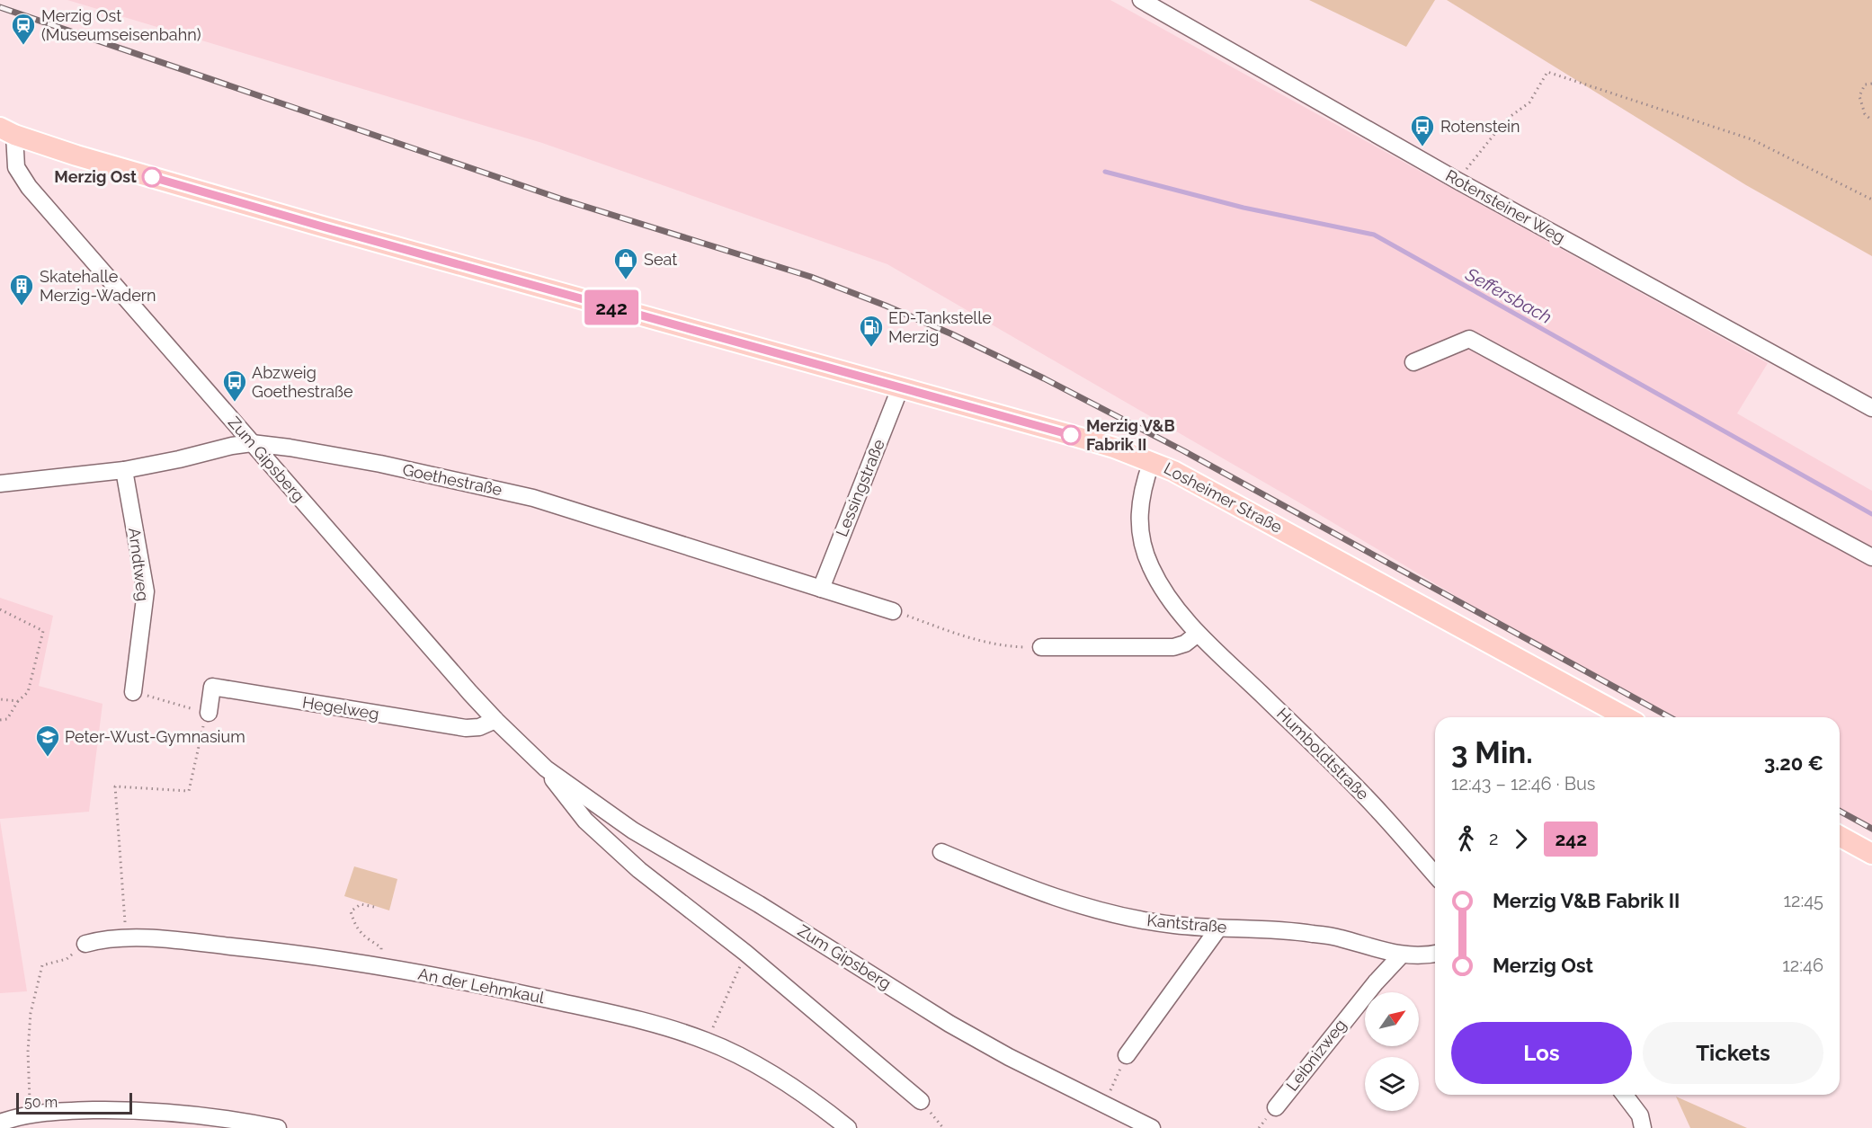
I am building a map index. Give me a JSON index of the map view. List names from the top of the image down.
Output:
{
  "streets": {
    "main road": ["Losheimer Straße"],
    "street": [
      "Rotensteiner Weg",
      "Zum Gipsberg",
      "Goethestraße",
      "Lessingstraße",
      "Arndtweg",
      "Hegelweg",
      "Humboldtstraße",
      "Kantstraße",
      "An der Lehmkaul",
      "Leibnizweg"
    ]
  },
  "crossings": [
    ["Zum Gipsberg", "Goethestraße"],
    ["Zum Gipsberg", "Losheimer Straße"],
    ["Zum Gipsberg", "Hegelweg"],
    ["Goethestraße", "Lessingstraße"],
    ["Goethestraße", "Arndtweg"],
    ["Lessingstraße", "Losheimer Straße"],
    ["Losheimer Straße", "Humboldtstraße"],
    ["Kantstraße", "Leibnizweg"]
  ],
  "water": ["Seffersbach"],
  "places": {
    "station": ["Merzig Ost (Museumseisenbahn)"],
    "bus stop": ["Rotenstein", "Abzweig Goethestraße"],
    "other": ["Merzig Ost", "Merzig V&B Fabrik II"],
    "shop": ["Seat"],
    "building": ["Skatehalle Merzig-Wadern"],
    "fuel station": ["ED-Tankstelle Merzig"],
    "school or university": ["Peter-Wust-Gymnasium"]
  },
  "lines": ["bus line 242"],
  "scale_bar": "50 m",
  "north": "top right",
  "page": {
    "on_map": "242",
    "heading": ["3 Min.", "12:43 – 12:46 · Bus", "3.20 €"],
    "legs": ["2", "242"],
    "list": [
      {
        "name": "Merzig V&B Fabrik II",
        "value": "12:45"
      },
      {
        "name": "Merzig Ost",
        "value": "12:46"
      }
    ],
    "buttons": ["Los", "Tickets"],
    "scale": "50 m"
  }
}
